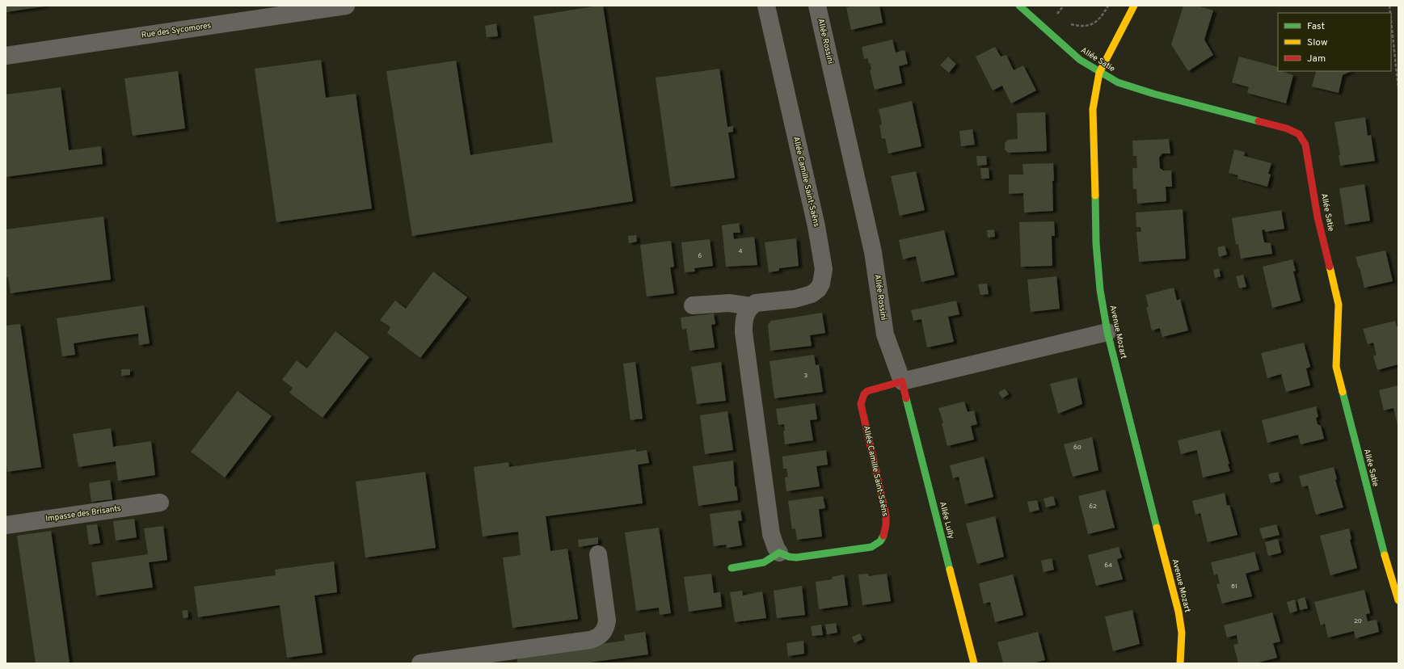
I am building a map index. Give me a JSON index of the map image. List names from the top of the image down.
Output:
{
  "streets": {
    "street": [
      "Rue des Sycomores",
      "Allée Rossini",
      "Allée Satie",
      "Allée Camille Saint-Saëns",
      "Avenue Mozart",
      "Impasse des Brisants",
      "Allée Lully"
    ]
  },
  "crossings": [
    ["Allée Rossini", "Allée Camille Saint-Saëns"],
    ["Allée Rossini", "Allée Lully"],
    ["Allée Satie", "Avenue Mozart"],
    ["Allée Camille Saint-Saëns", "Allée Lully"]
  ],
  "house_numbers": [
    "4",
    "6",
    "3",
    "60",
    "62",
    "64",
    "81",
    "20"
  ],
  "legend": ["Fast", "Slow", "Jam"]
}
